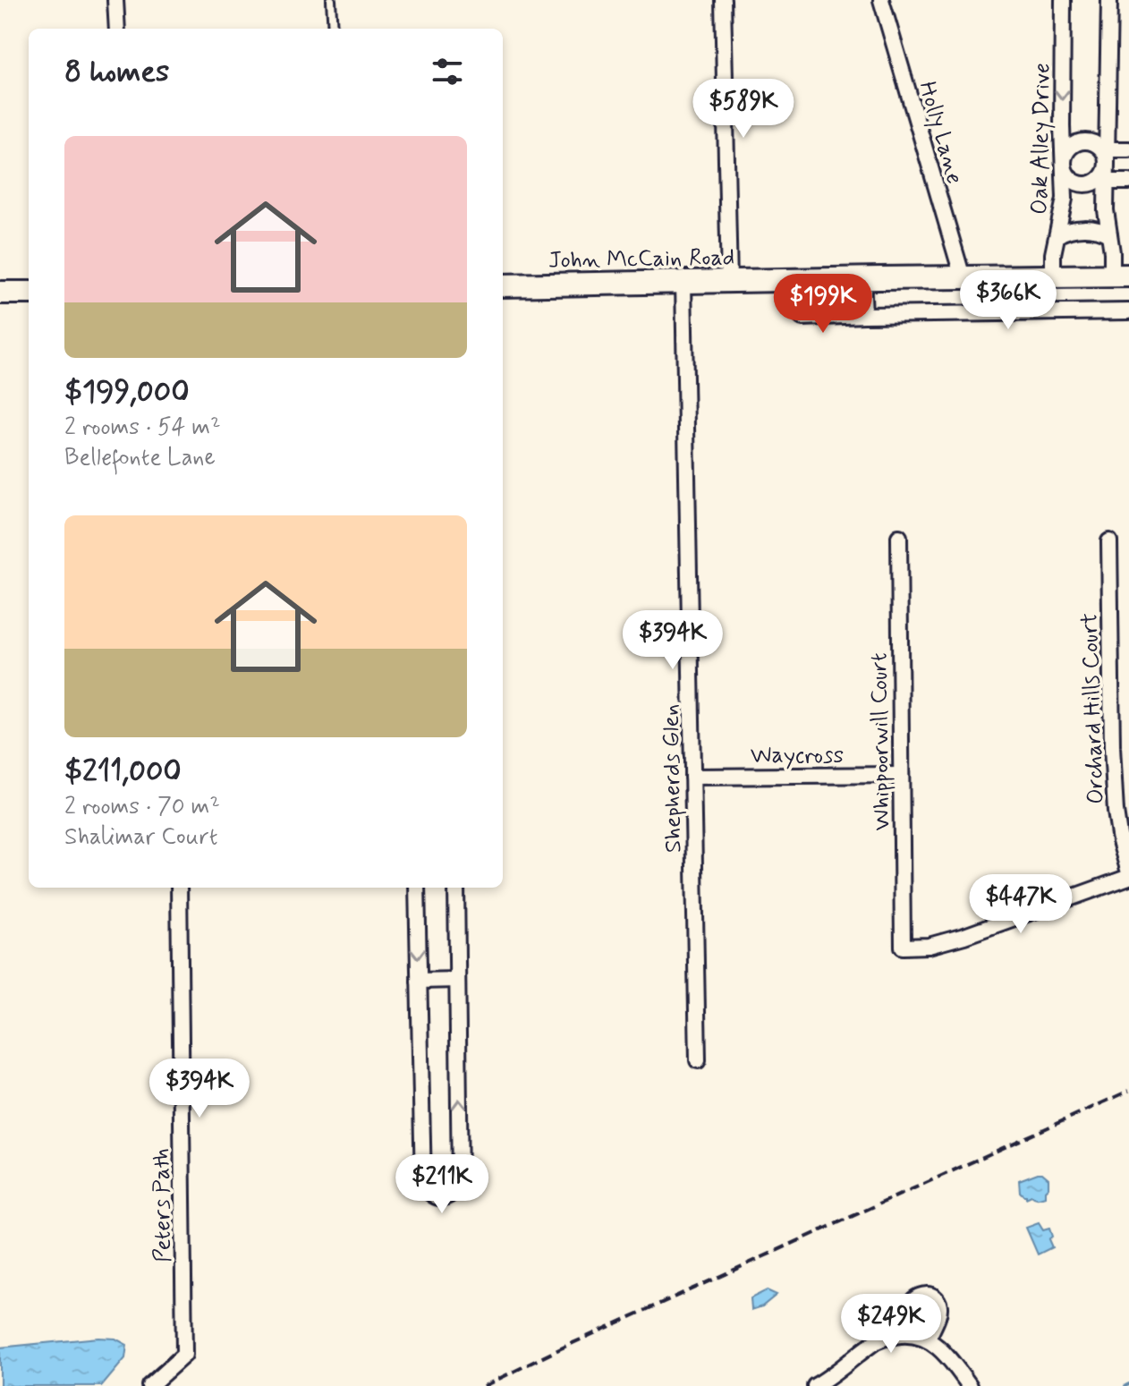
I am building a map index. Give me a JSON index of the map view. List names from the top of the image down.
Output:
{
  "streets": {
    "main road": ["John McCain Road"],
    "street": [
      "Holly Lane",
      "Oak Alley Drive",
      "Orchard Hills Court",
      "Whippoorwill Court",
      "Waycross",
      "Shepherds Glen",
      "Peters Path"
    ]
  },
  "crossings": [
    ["Holly Lane", "John McCain Road"],
    ["Oak Alley Drive", "John McCain Road"],
    ["John McCain Road", "Shepherds Glen"],
    ["Orchard Hills Court", "Whippoorwill Court"],
    ["Whippoorwill Court", "Waycross"],
    ["Waycross", "Shepherds Glen"]
  ],
  "page": {
    "heading": "8 homes",
    "price": [
      "$589K",
      "$366K",
      "$199K",
      "$394K",
      "$447K",
      "$394K",
      "$211K",
      "$249K"
    ],
    "list": [
      {
        "name": "$199,000",
        "note": "2 rooms · 54 m² · Bellefonte Lane"
      },
      {
        "name": "$211,000",
        "note": "2 rooms · 70 m² · Shalimar Court"
      }
    ]
  }
}
